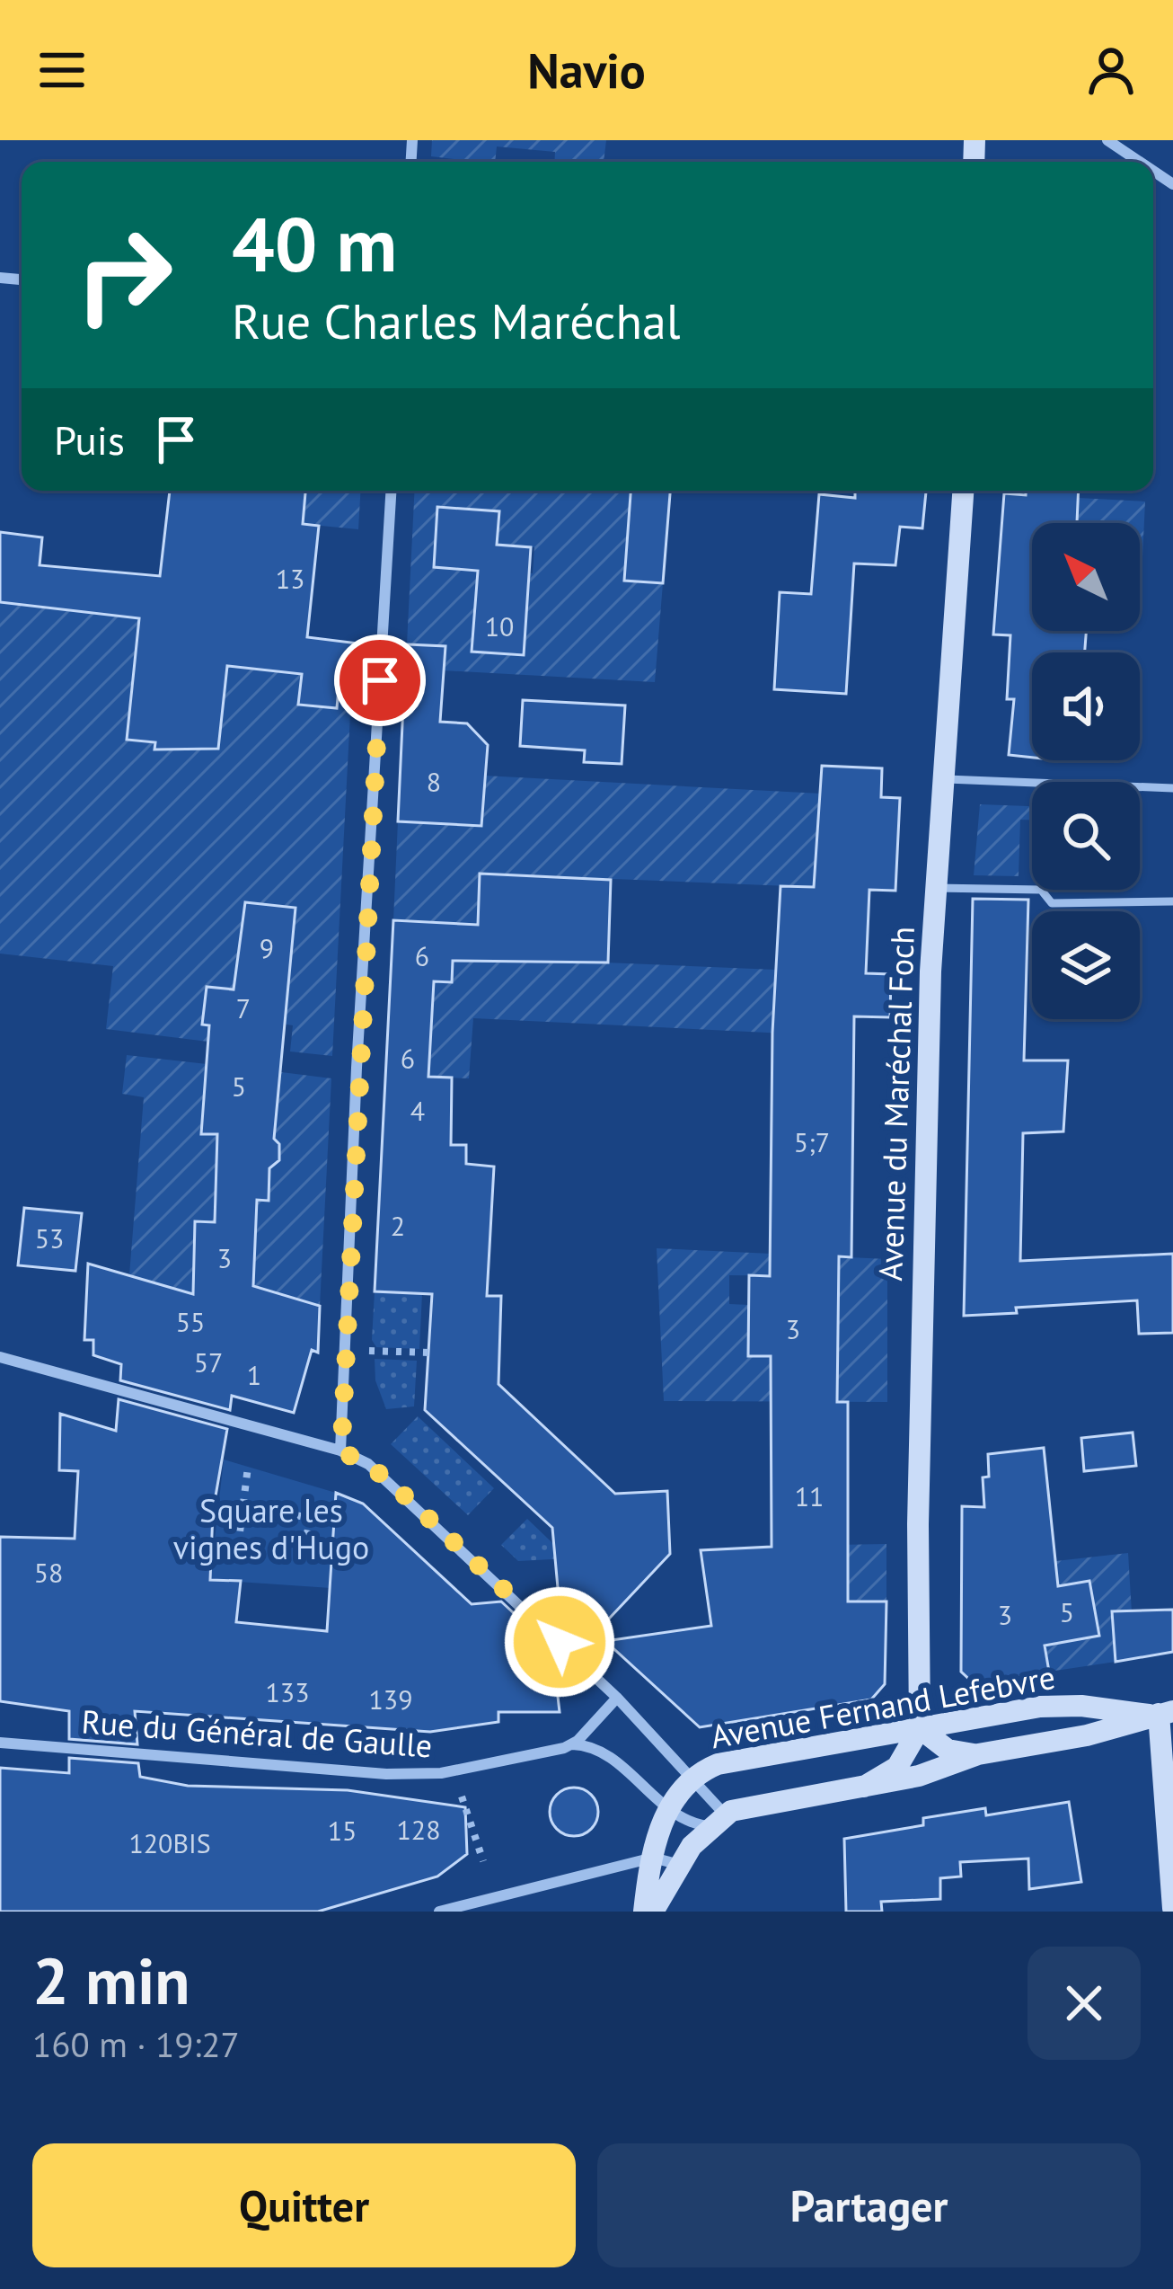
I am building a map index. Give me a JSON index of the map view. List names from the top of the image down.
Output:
{
  "streets": {
    "street": ["Avenue du Maréchal Foch", "Avenue Fernand Lefebvre", "Rue du Général de Gaulle"]
  },
  "crossings": [
    ["Avenue du Maréchal Foch", "Avenue Fernand Lefebvre"]
  ],
  "parks": ["Square les vignes d'Hugo"],
  "house_numbers": [
    "13",
    "10",
    "8",
    "9",
    "6",
    "7",
    "6",
    "5",
    "4",
    "5;7",
    "2",
    "53",
    "3",
    "55",
    "3",
    "57",
    "1",
    "11",
    "58",
    "5",
    "3",
    "133",
    "139",
    "128",
    "15",
    "120BIS"
  ],
  "north": "top left",
  "page": {
    "header": "Navio",
    "turn": ["40 m", "Rue Charles Maréchal"],
    "then": "Puis",
    "heading": ["2 min", "160 m · 19:27"],
    "buttons": ["Quitter", "Partager"]
  }
}
